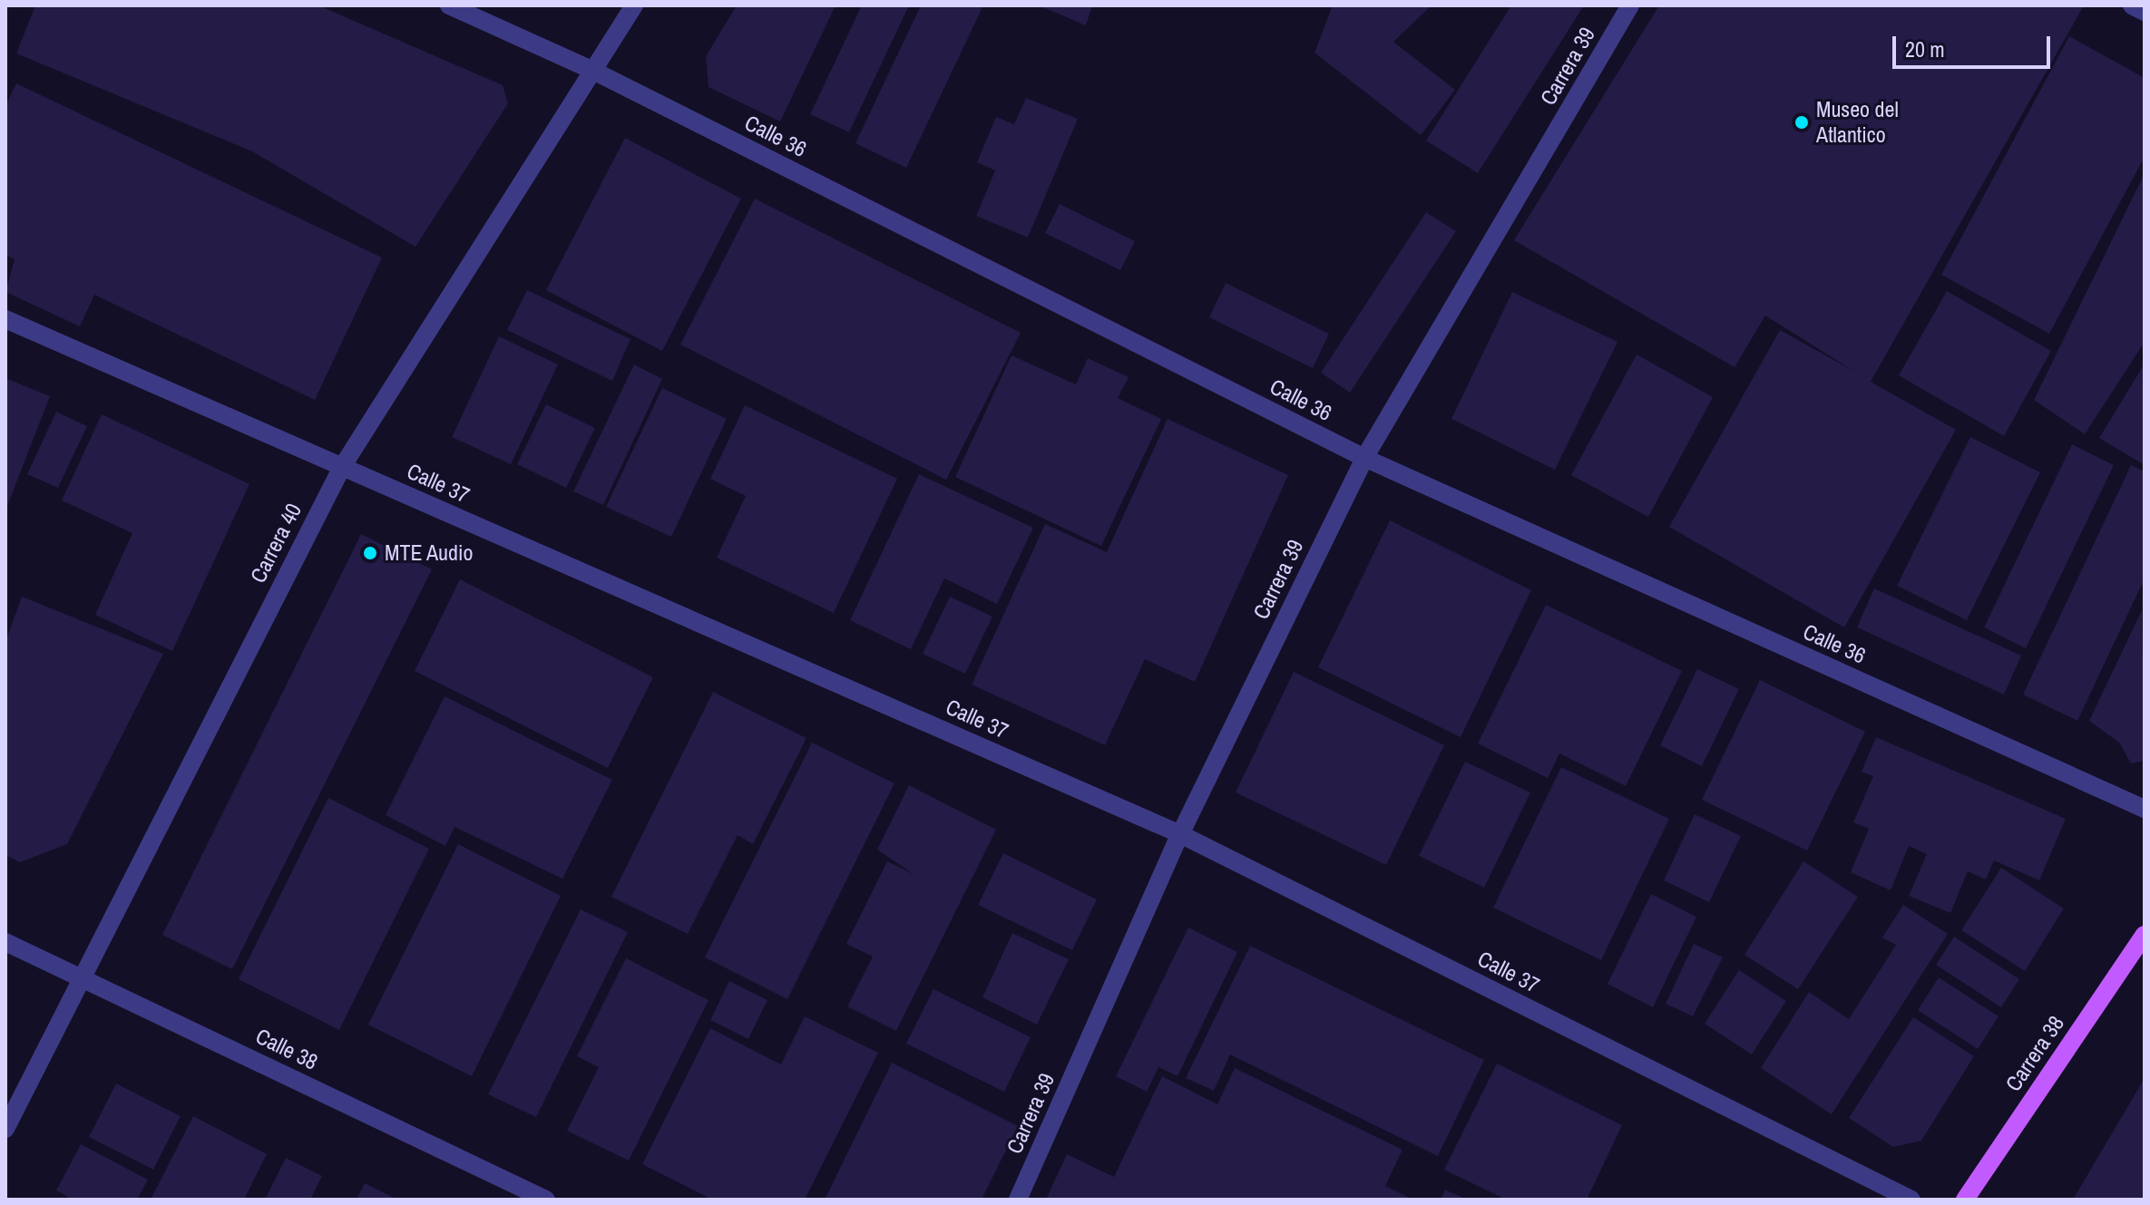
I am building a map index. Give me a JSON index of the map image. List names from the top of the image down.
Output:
{
  "streets": {
    "main road": ["Carrera 38"],
    "street": [
      "Carrera 39",
      "Calle 36",
      "Calle 37",
      "Carrera 40",
      "Calle 38"
    ]
  },
  "crossings": [
    ["Carrera 39", "Calle 36"],
    ["Carrera 39", "Calle 37"],
    ["Calle 36", "Carrera 40"],
    ["Calle 37", "Carrera 40"],
    ["Carrera 40", "Calle 38"]
  ],
  "places": ["Museo del Atlantico", "MTE Audio"],
  "scale_bar": "20 m"
}
